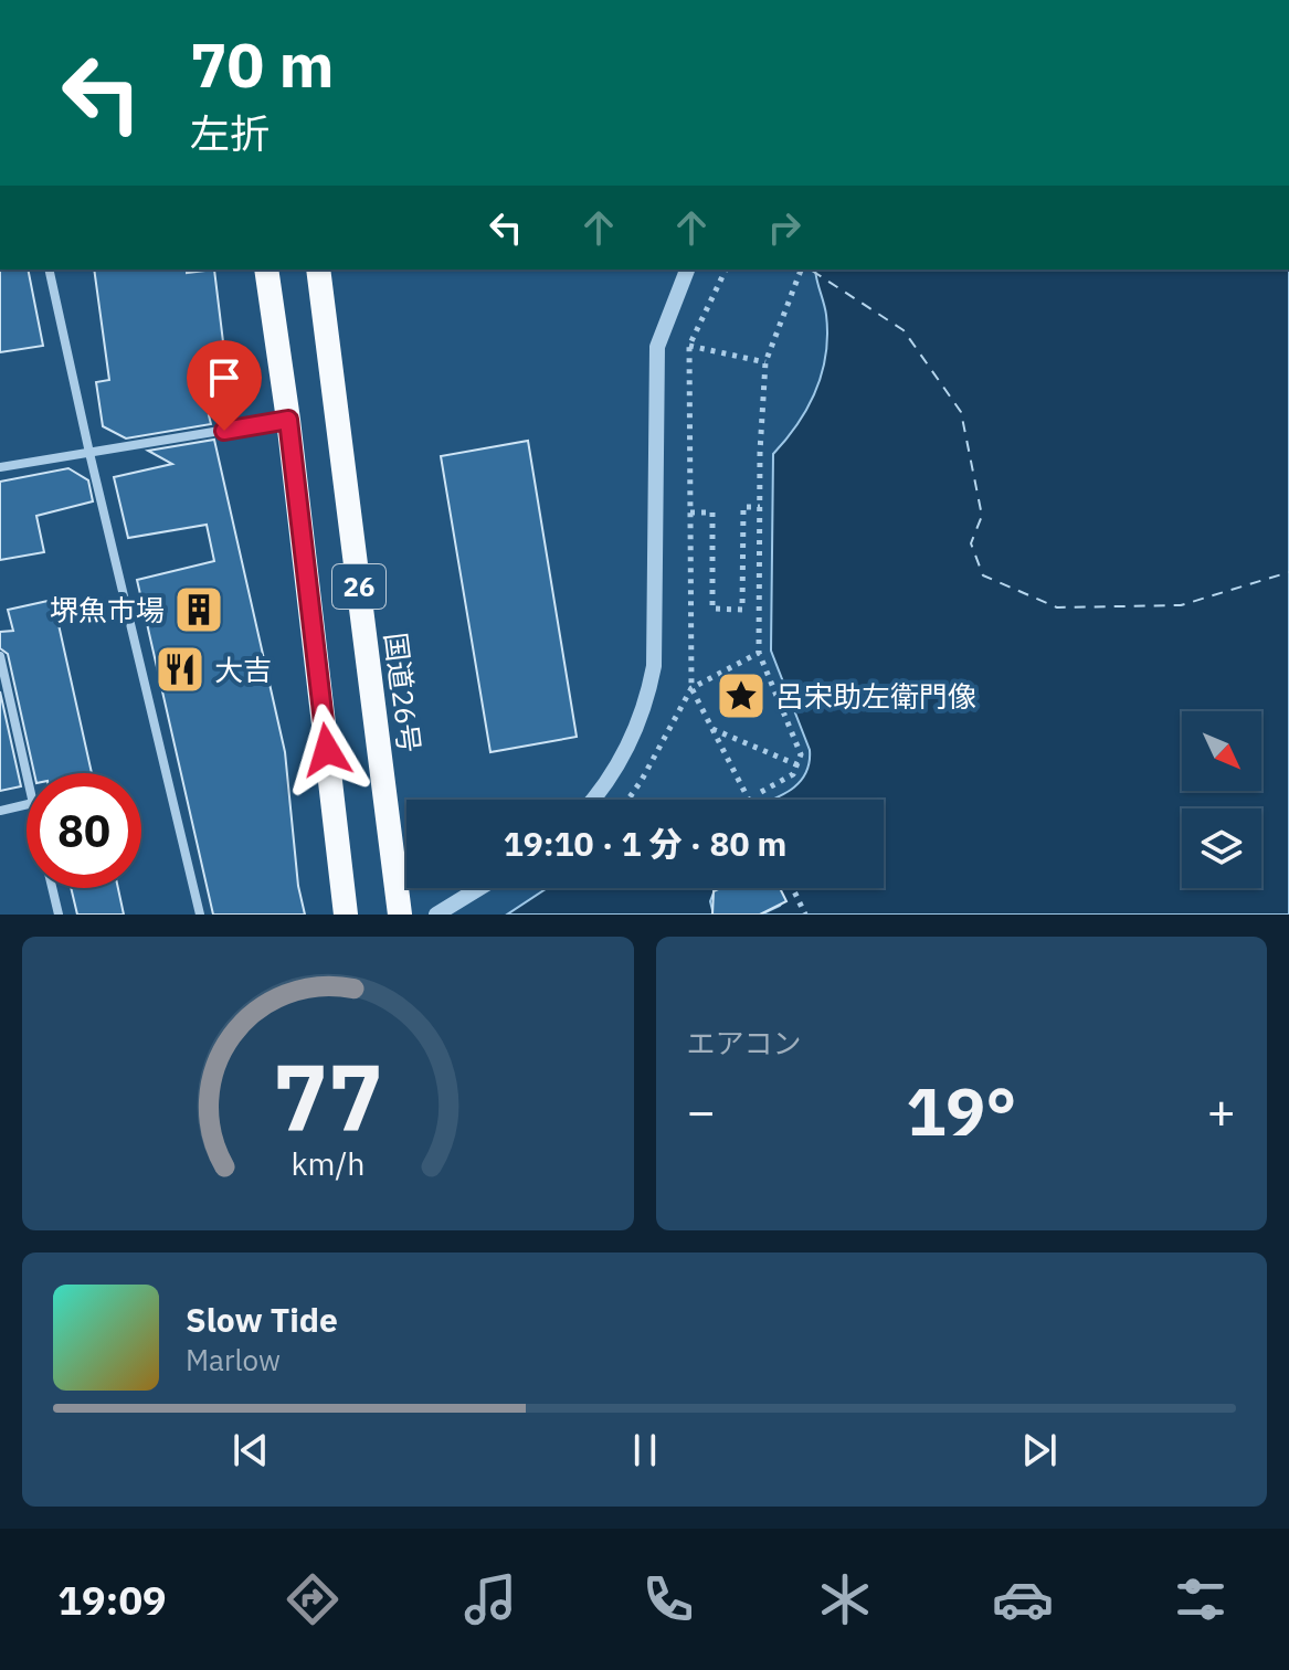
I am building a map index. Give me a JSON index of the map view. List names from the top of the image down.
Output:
{
  "streets": {
    "highway": ["26", "国道26号"]
  },
  "places": {
    "building": ["堺魚市場"],
    "restaurant": ["大吉"],
    "place": ["呂宋助左衛門像"]
  },
  "north": "bottom right",
  "page": {
    "turn": ["70 m", "左折"],
    "limit": "80",
    "trip": "19:10 · 1 分 · 80 m",
    "tile": "エアコン",
    "heat": ["−", "19°", "+"],
    "song": ["Slow Tide", "Marlow"],
    "tabs": "19:09",
    "gauge": ["77", "km/h"]
  }
}
